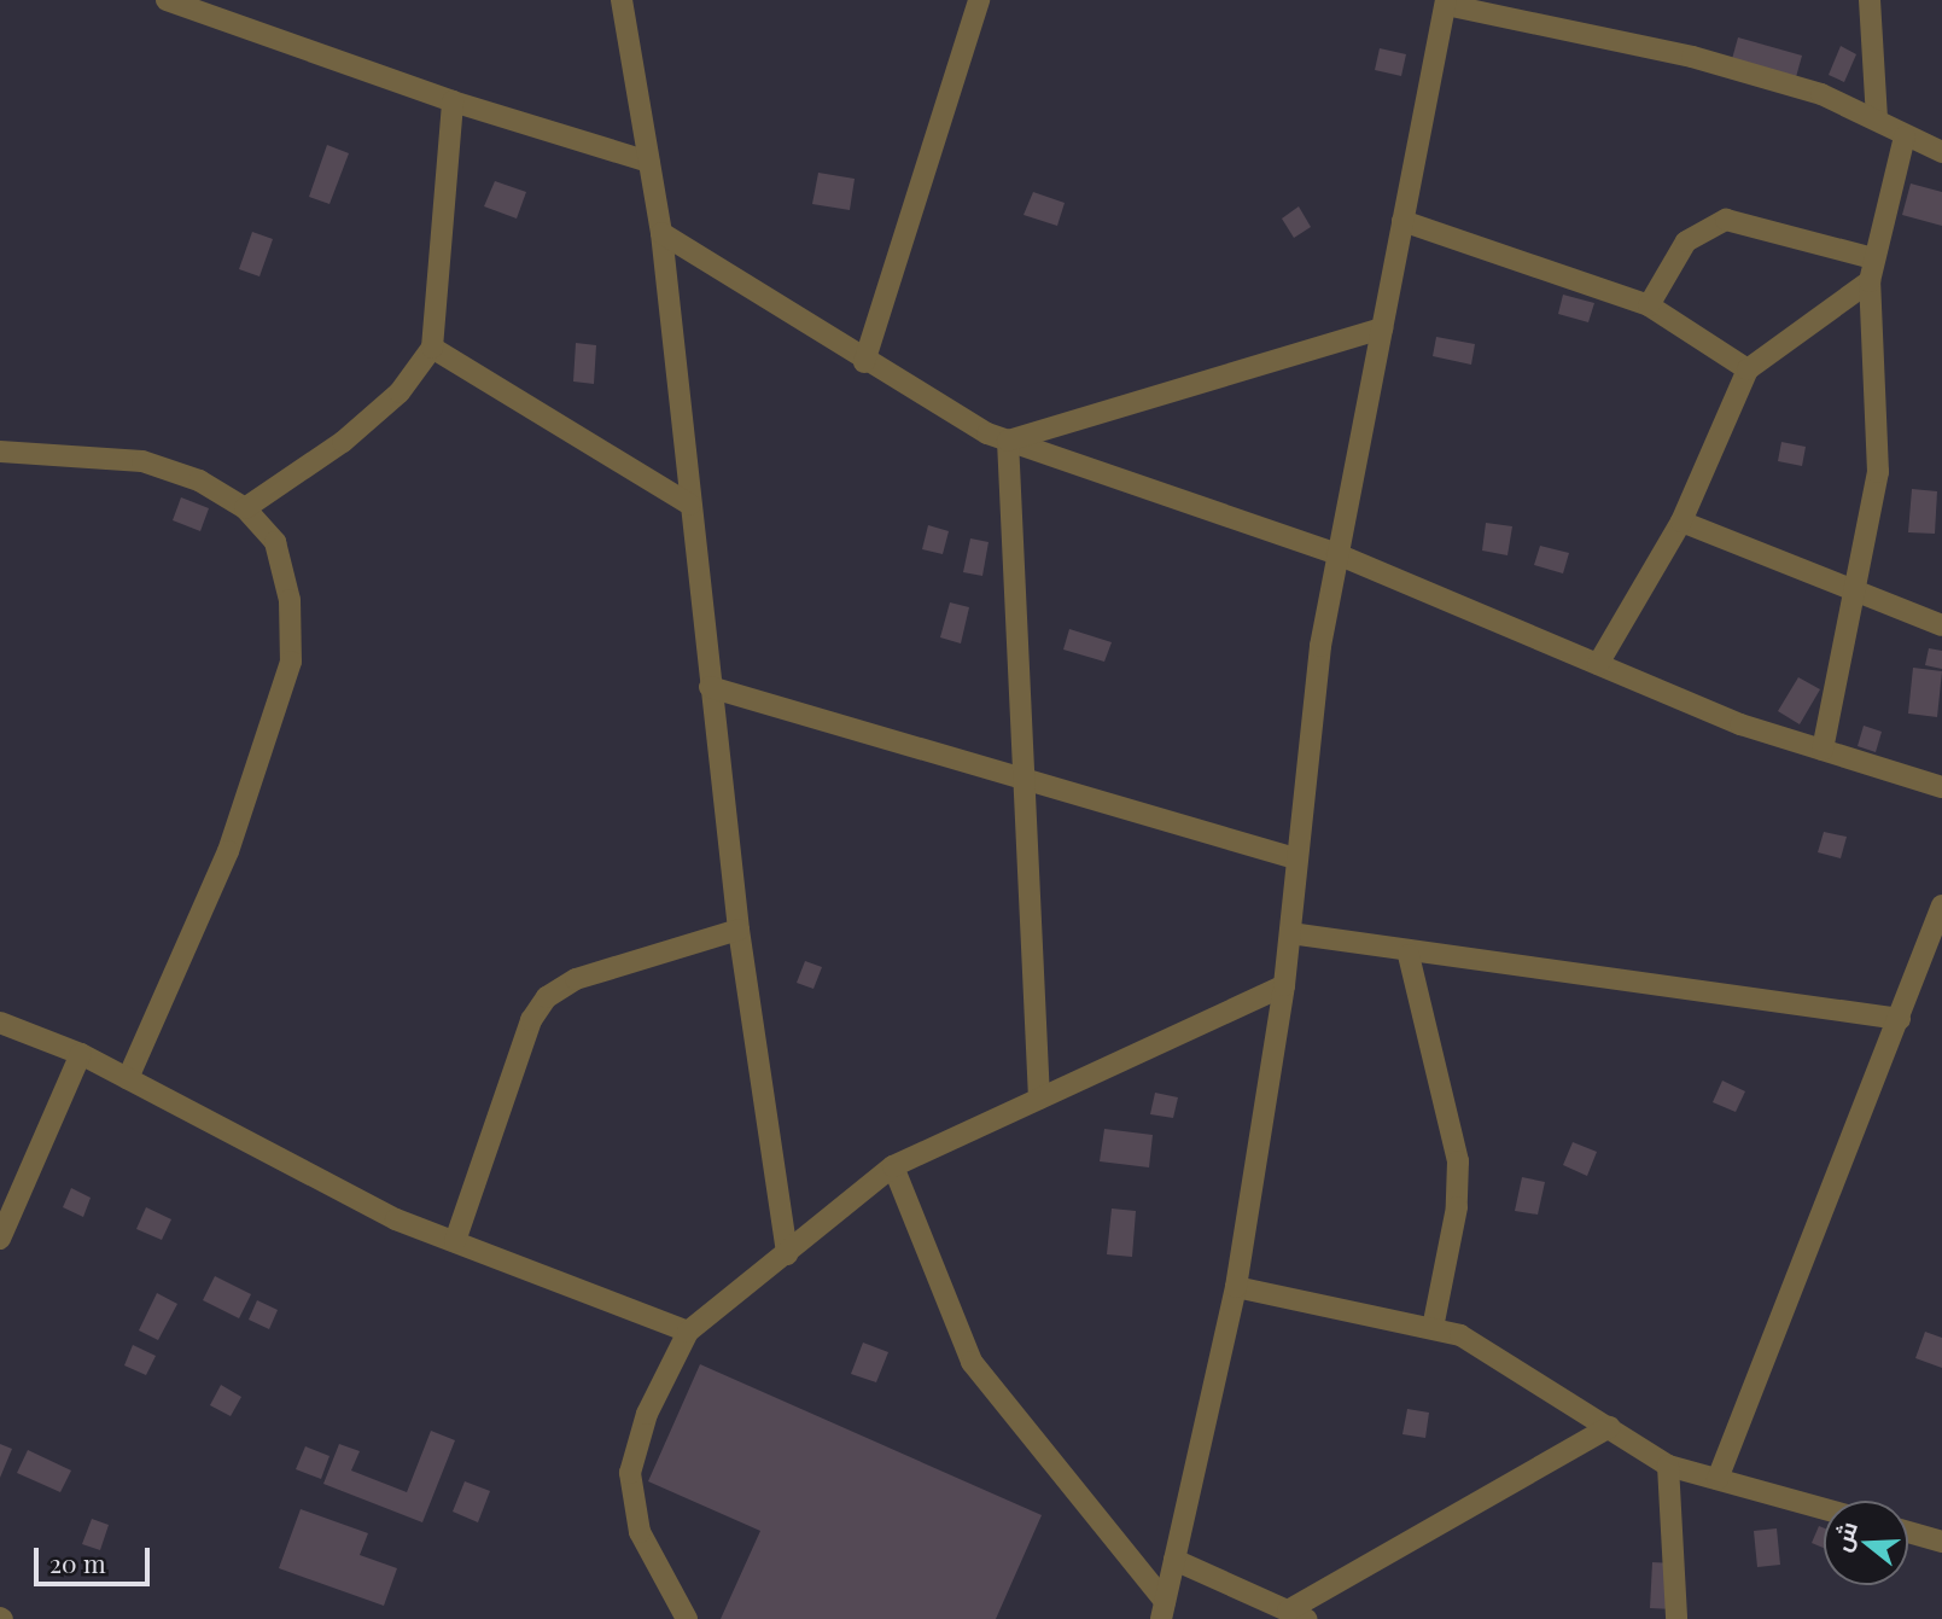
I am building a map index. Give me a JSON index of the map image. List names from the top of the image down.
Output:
{
  "scale_bar": "20 m",
  "north": "left"
}
